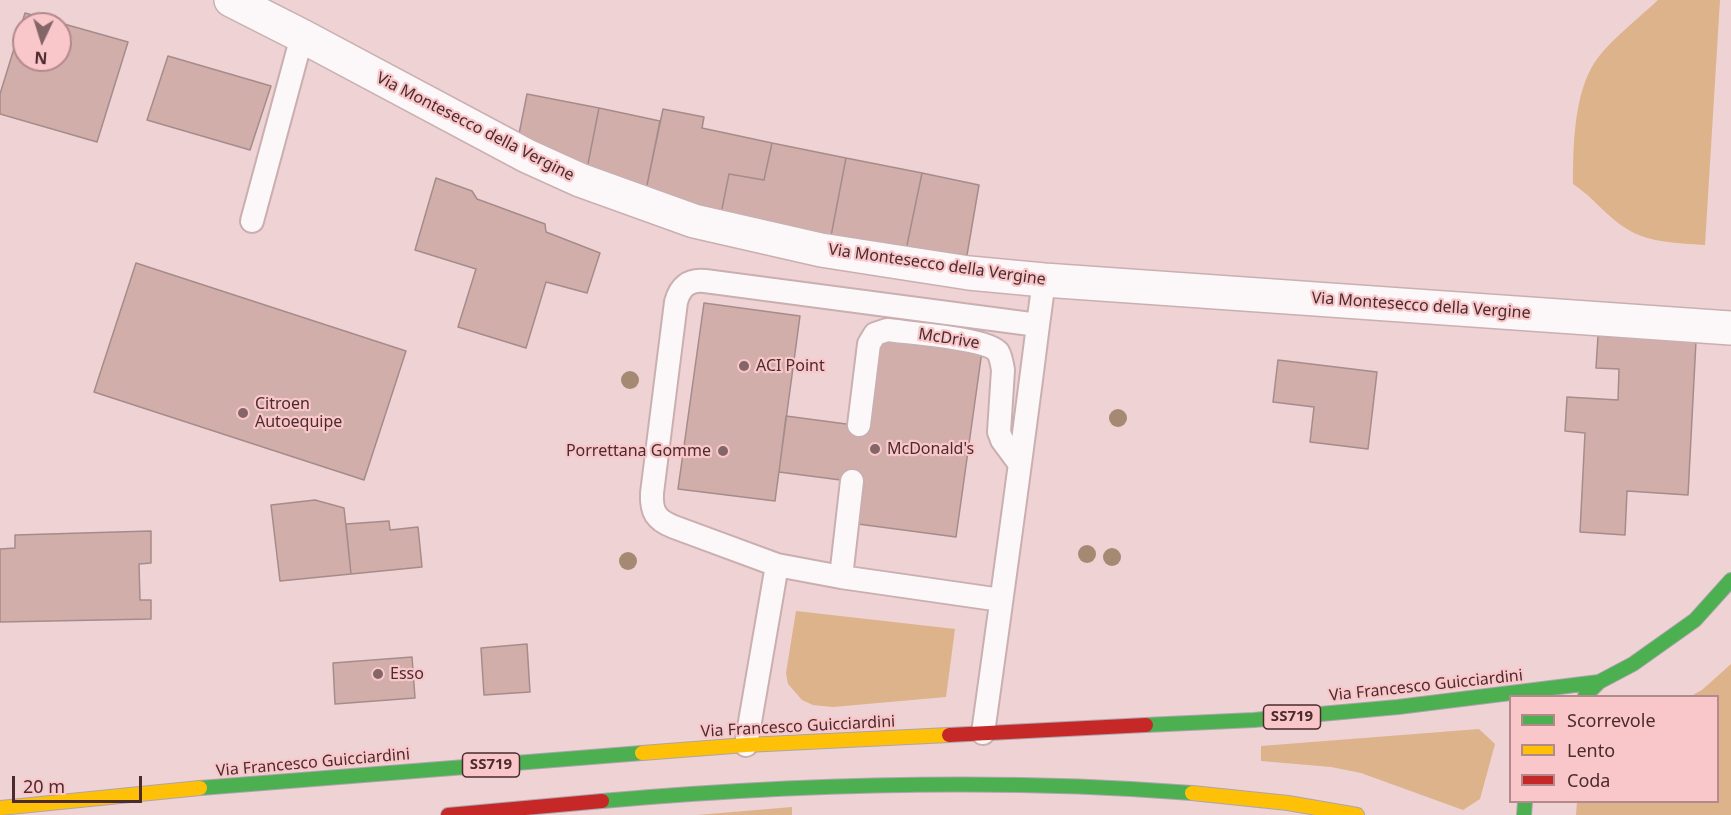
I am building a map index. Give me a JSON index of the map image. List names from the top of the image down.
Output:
{
  "streets": {
    "main road": ["Via Francesco Guicciardini", "SS719"],
    "street": ["Via Montesecco della Vergine"],
    "lane": ["McDrive"]
  },
  "places": [
    "ACI Point",
    "Citroen Autoequipe",
    "McDonald's",
    "Porrettana Gomme",
    "Esso"
  ],
  "legend": ["Scorrevole", "Lento", "Coda"],
  "scale_bar": "20 m",
  "north": "bottom"
}
